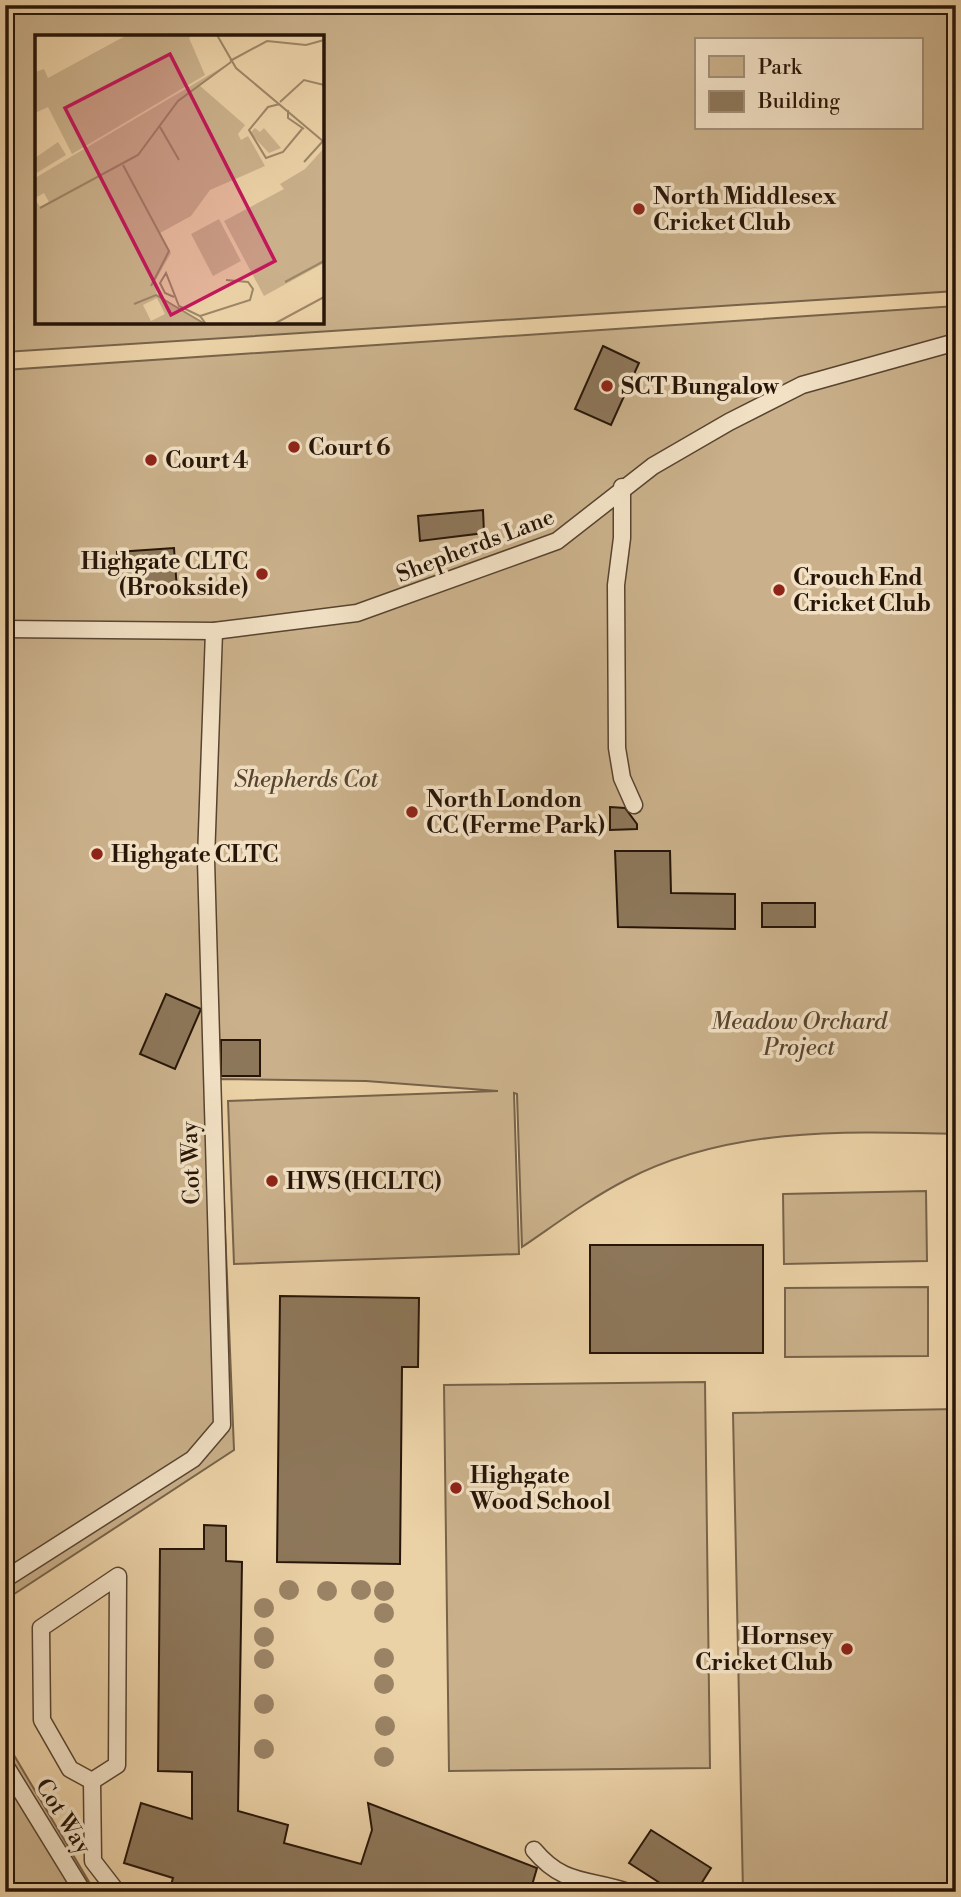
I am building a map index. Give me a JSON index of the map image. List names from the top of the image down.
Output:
{
  "streets": {
    "lane": ["Shepherds Lane", "Cot Way"]
  },
  "crossings": [
    ["Shepherds Lane", "Cot Way"]
  ],
  "parks": ["Shepherds Cot", "Meadow Orchard Project"],
  "places": [
    "North Middlesex Cricket Club",
    "SCT Bungalow",
    "Court 6",
    "Court 4",
    "Highgate CLTC (Brookside)",
    "Crouch End Cricket Club",
    "North London CC (Ferme Park)",
    "Highgate CLTC",
    "HWS (HCLTC)",
    "Highgate Wood School",
    "Hornsey Cricket Club"
  ],
  "legend": ["Park", "Building"]
}
